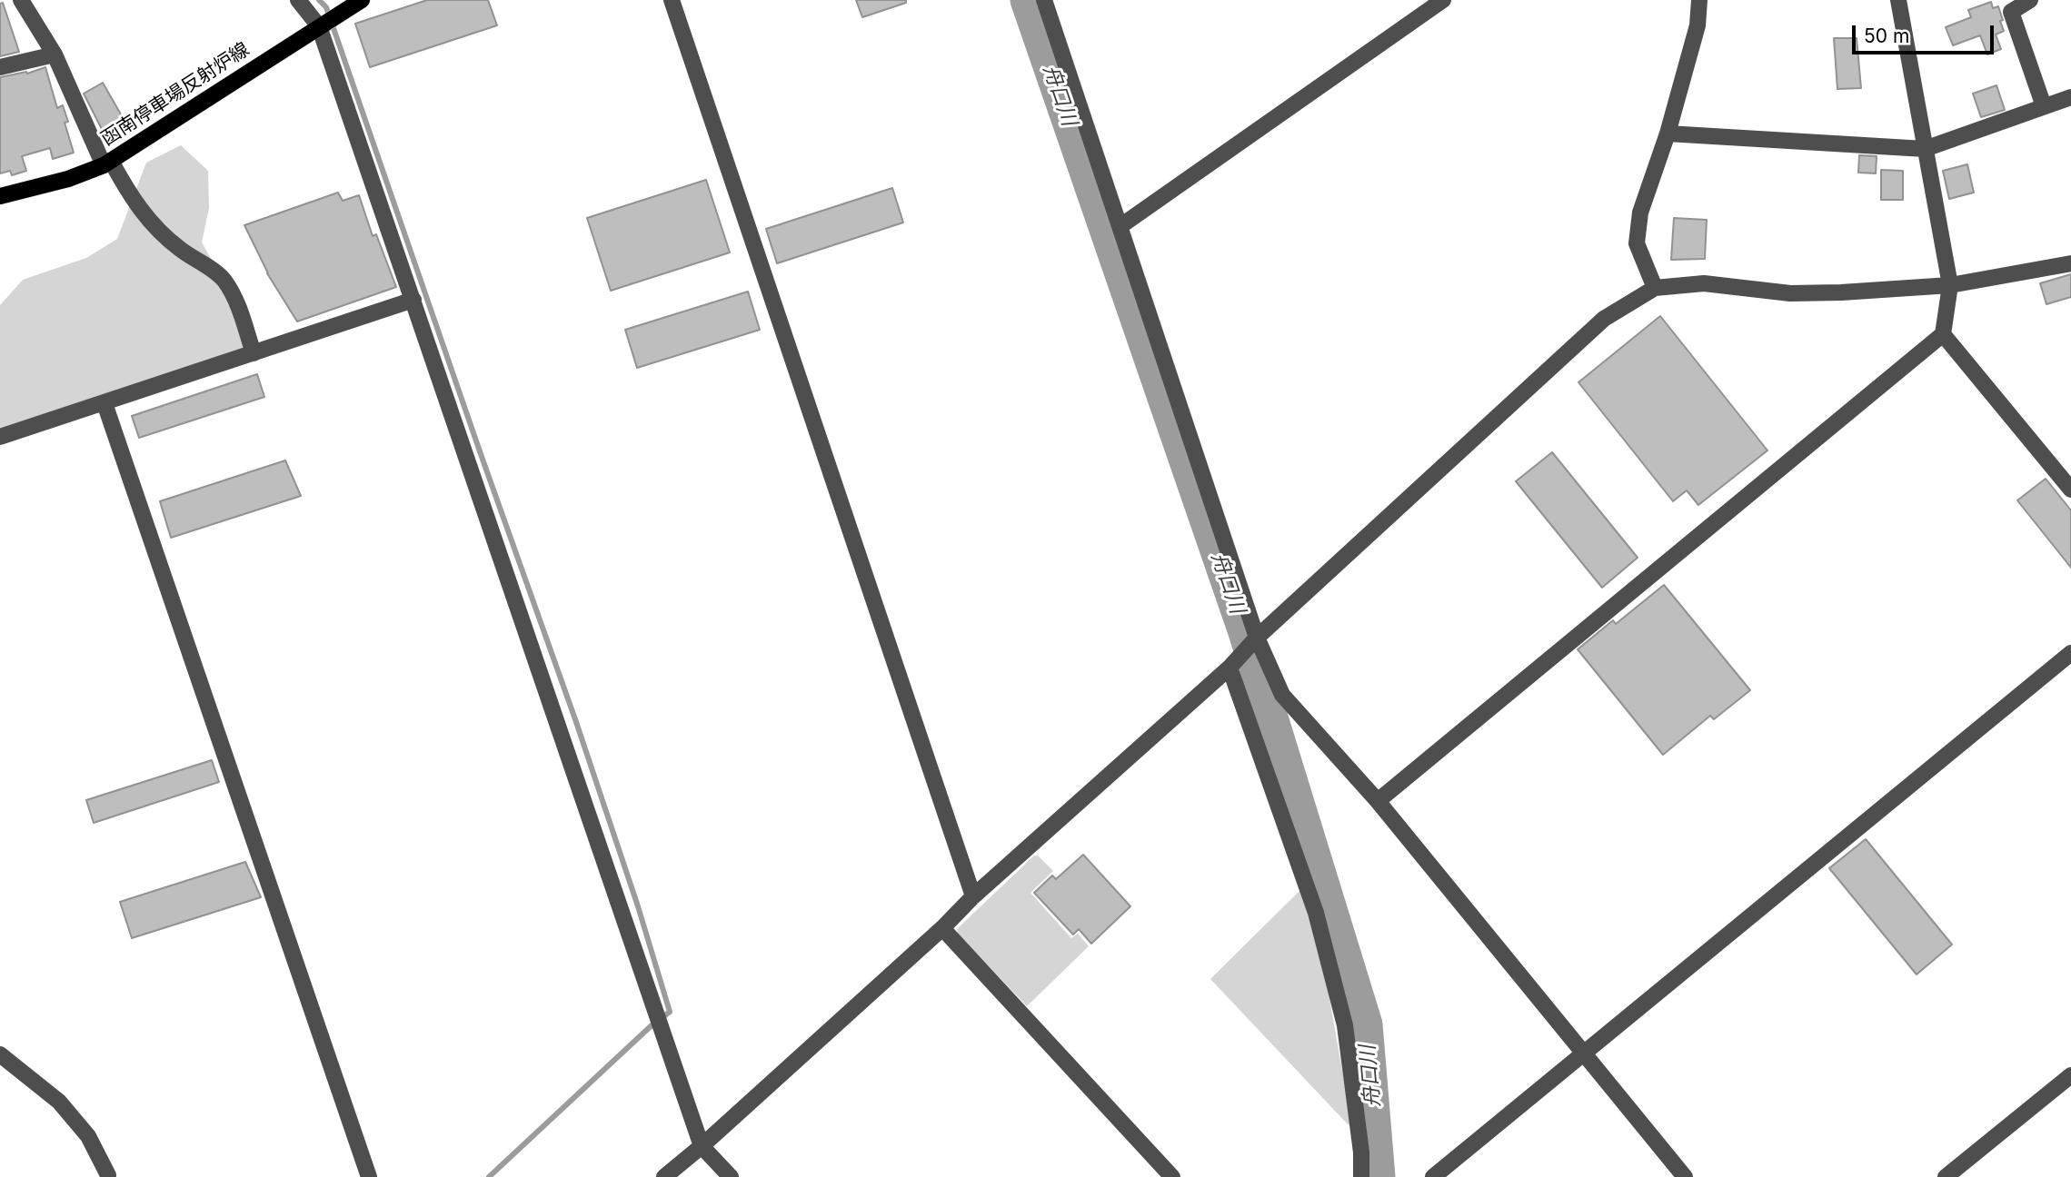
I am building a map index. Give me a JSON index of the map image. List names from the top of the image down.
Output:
{
  "streets": {
    "main road": ["函南停車場反射炉線"]
  },
  "water": ["舟口川"],
  "scale_bar": "50 m"
}
